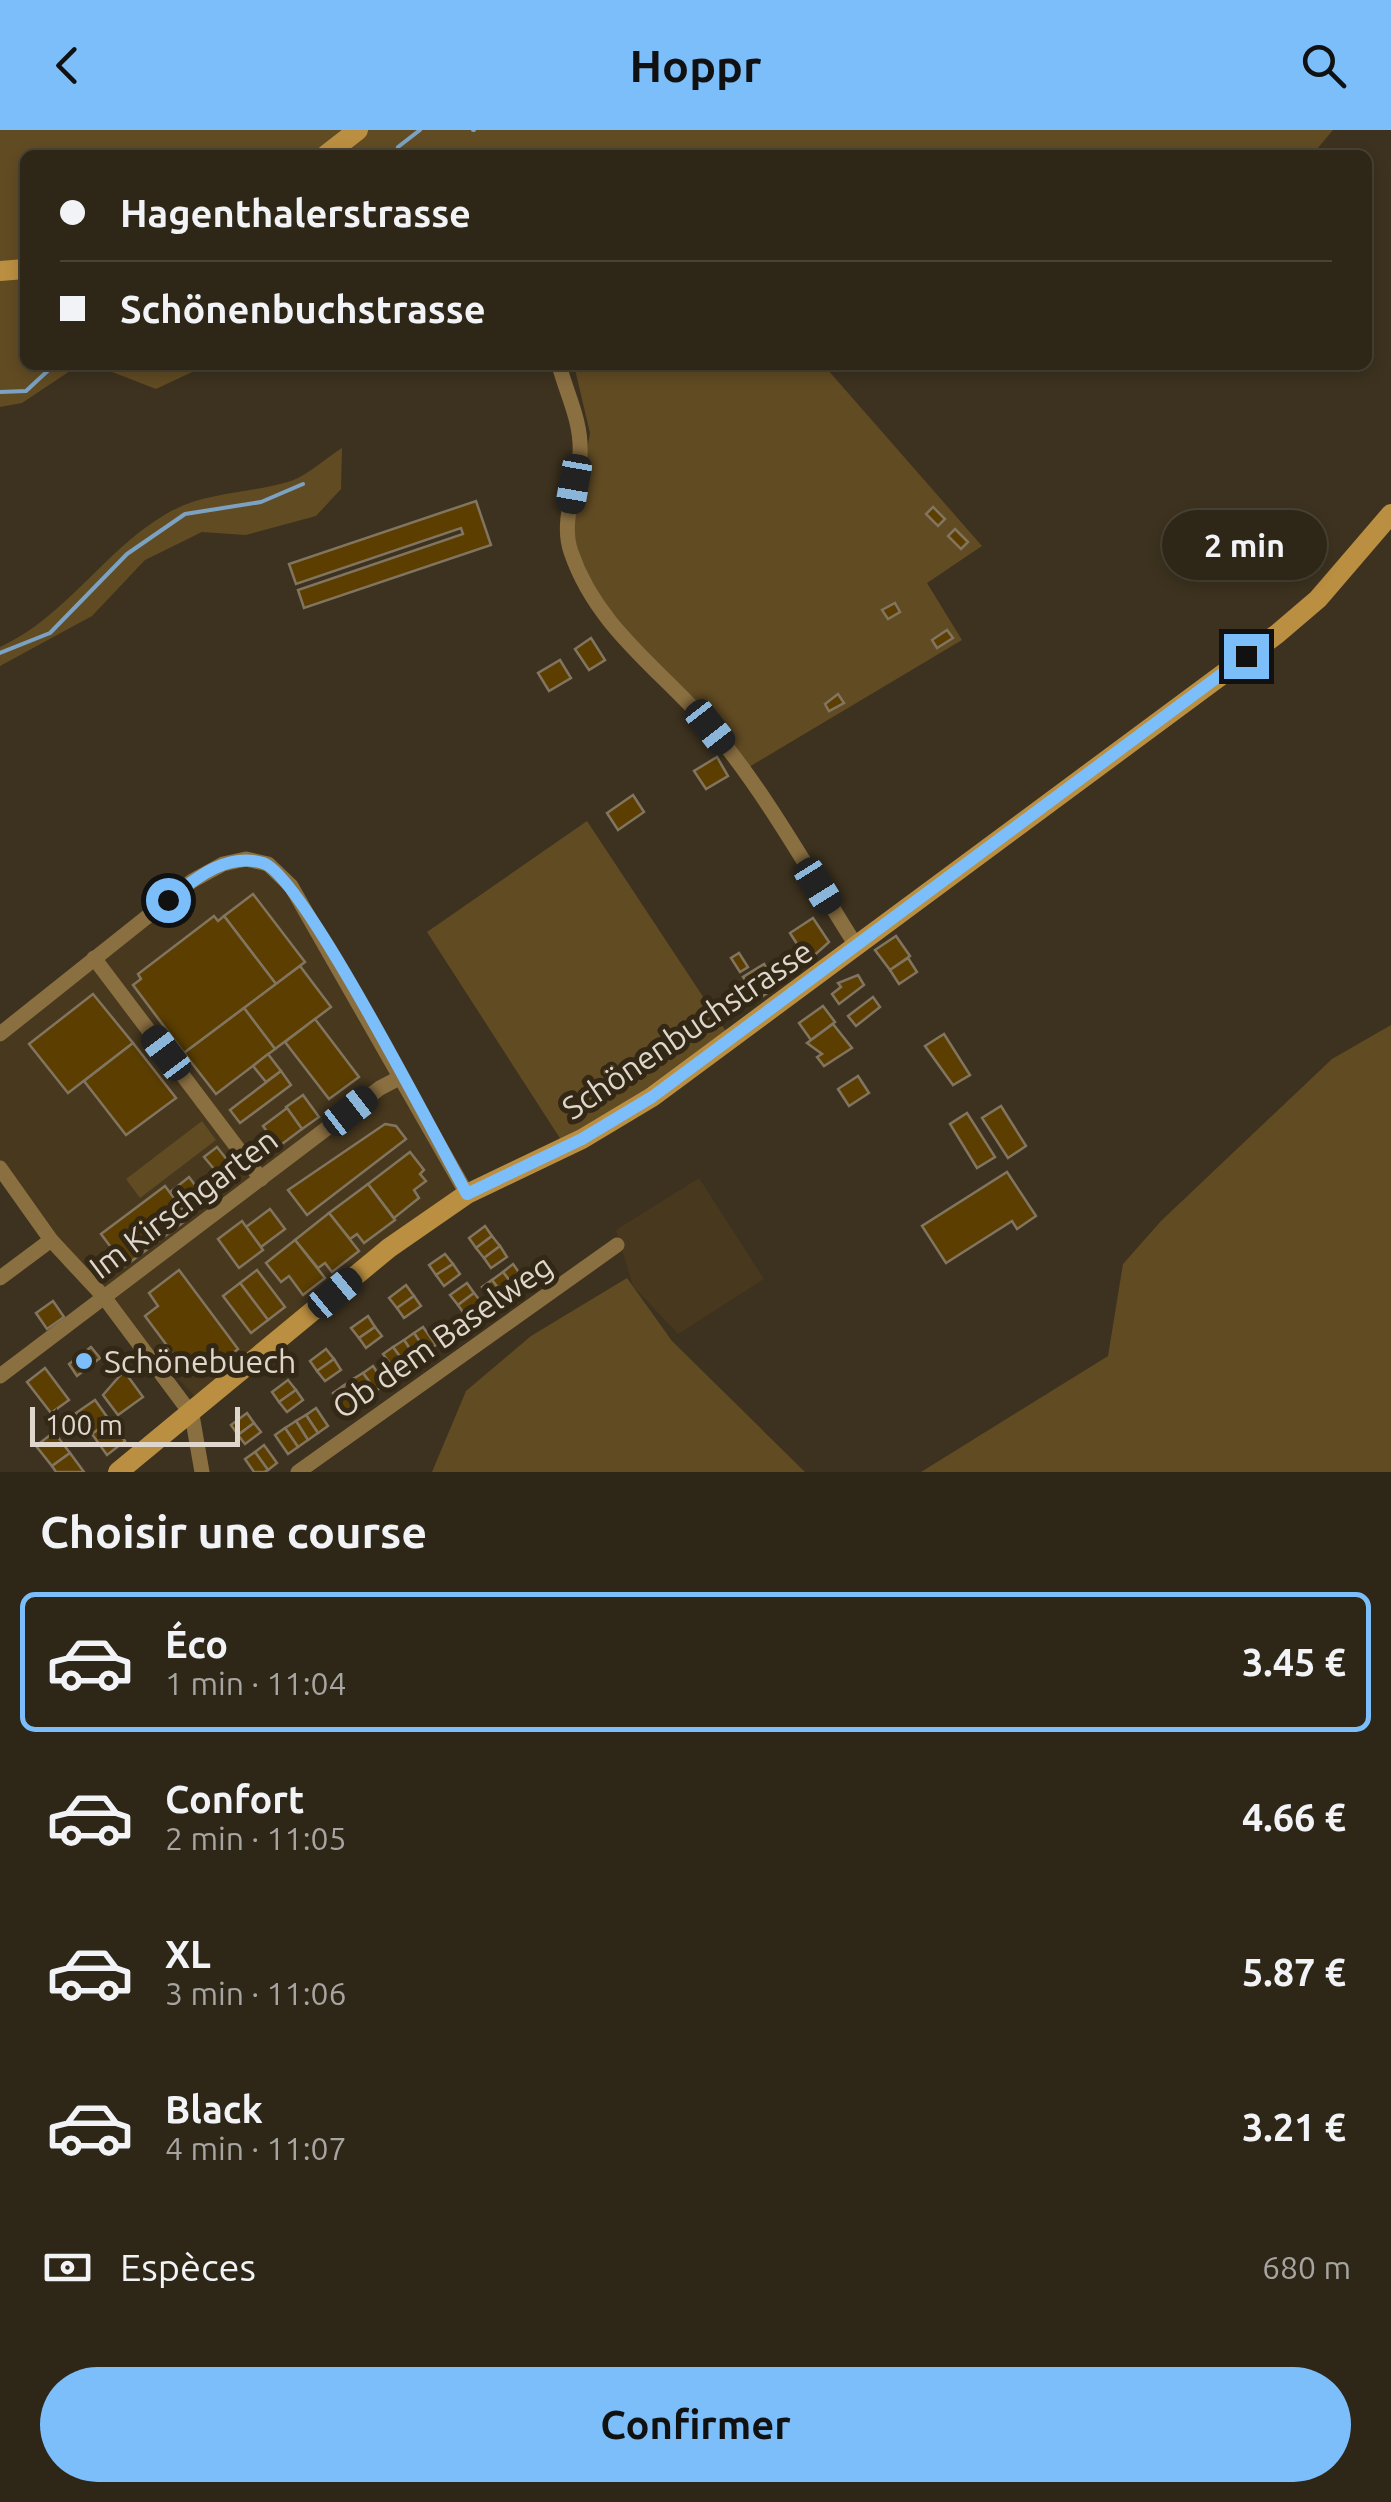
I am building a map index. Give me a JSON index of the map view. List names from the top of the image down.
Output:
{
  "streets": {
    "street": ["Schönenbuchstrasse", "Im Kirschgarten", "Ob dem Baselweg"]
  },
  "places": ["Schönebuech"],
  "scale_bar": "100 m",
  "page": {
    "header": "Hoppr",
    "banner": ["Hagenthalerstrasse", "Schönenbuchstrasse"],
    "bubble": "2 min",
    "scale": "100 m",
    "heading": "Choisir une course",
    "list": [
      {
        "name": "Éco",
        "note": "1 min · 11:04",
        "value": "3.45 €"
      },
      {
        "name": "Confort",
        "note": "2 min · 11:05",
        "value": "4.66 €"
      },
      {
        "name": "XL",
        "note": "3 min · 11:06",
        "value": "5.87 €"
      },
      {
        "name": "Black",
        "note": "4 min · 11:07",
        "value": "3.21 €"
      }
    ],
    "pay": ["Espèces", "680 m"],
    "buttons": "Confirmer"
  }
}
